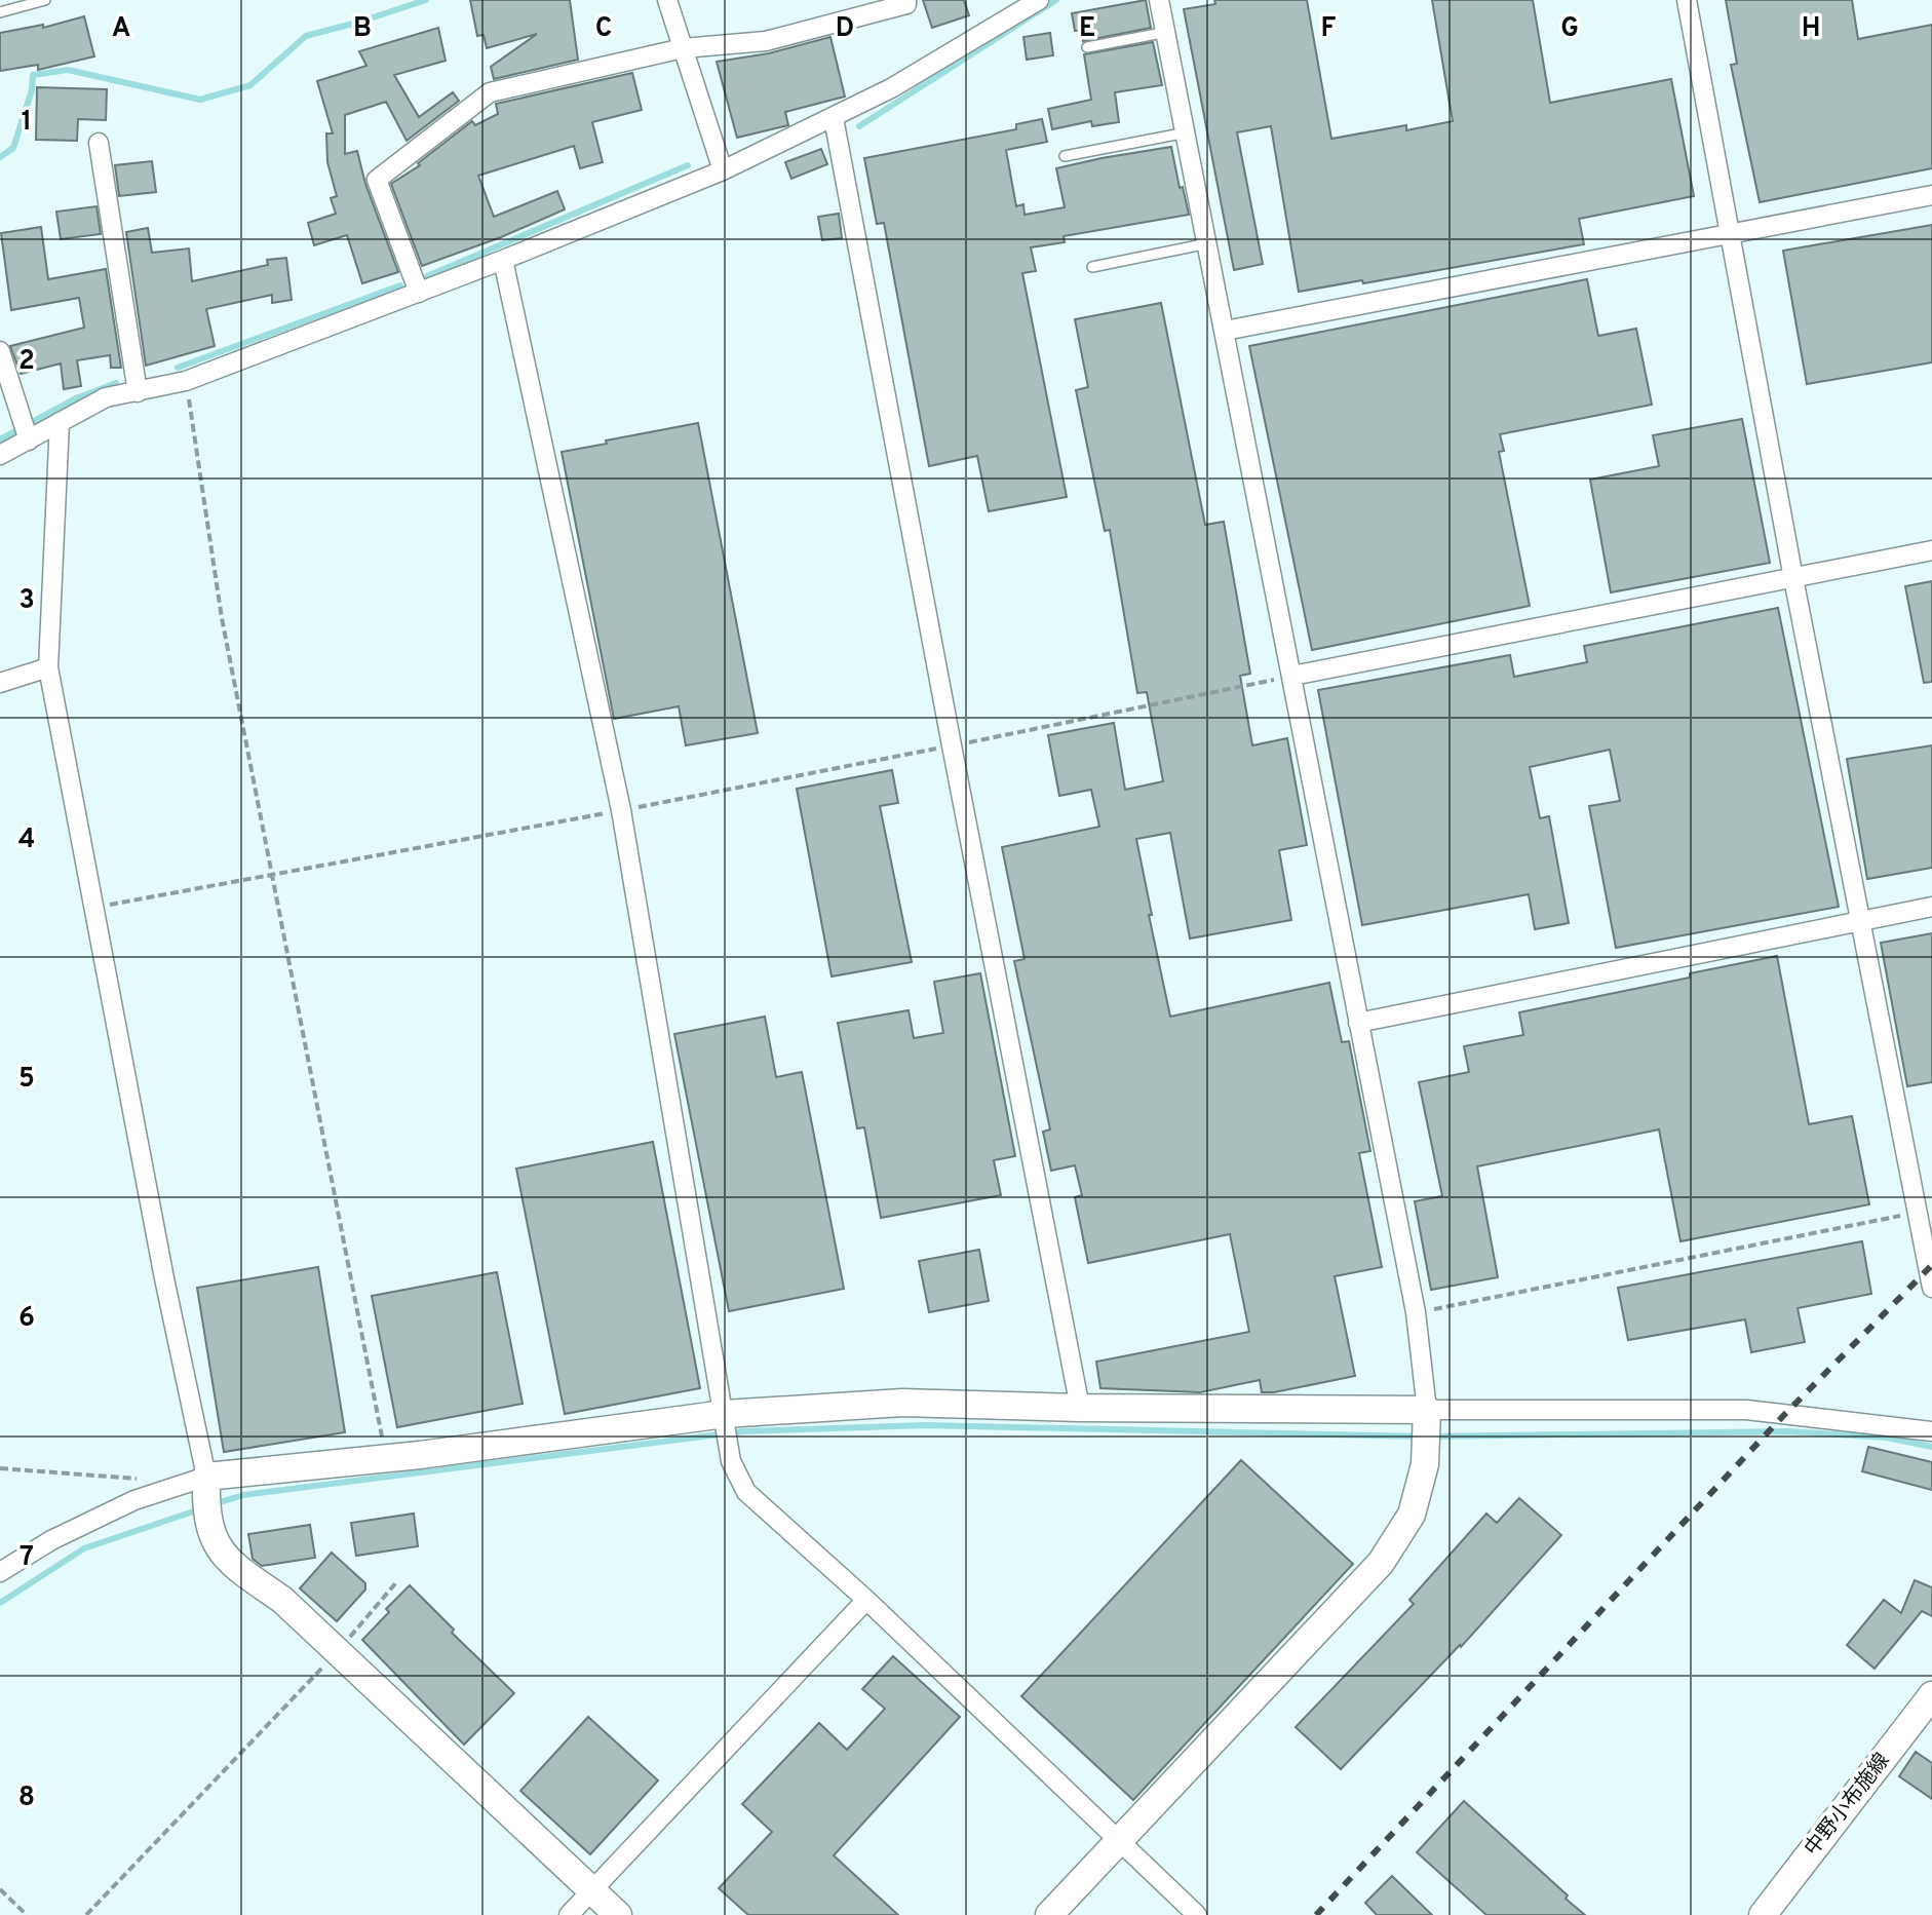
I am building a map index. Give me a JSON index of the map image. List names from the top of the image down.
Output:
{
  "streets": {
    "street": ["中野小布施線"]
  },
  "grid": {
    "columns": [
      "A",
      "B",
      "C",
      "D",
      "E",
      "F",
      "G",
      "H"
    ],
    "rows": [
      "1",
      "2",
      "3",
      "4",
      "5",
      "6",
      "7",
      "8"
    ]
  }
}
